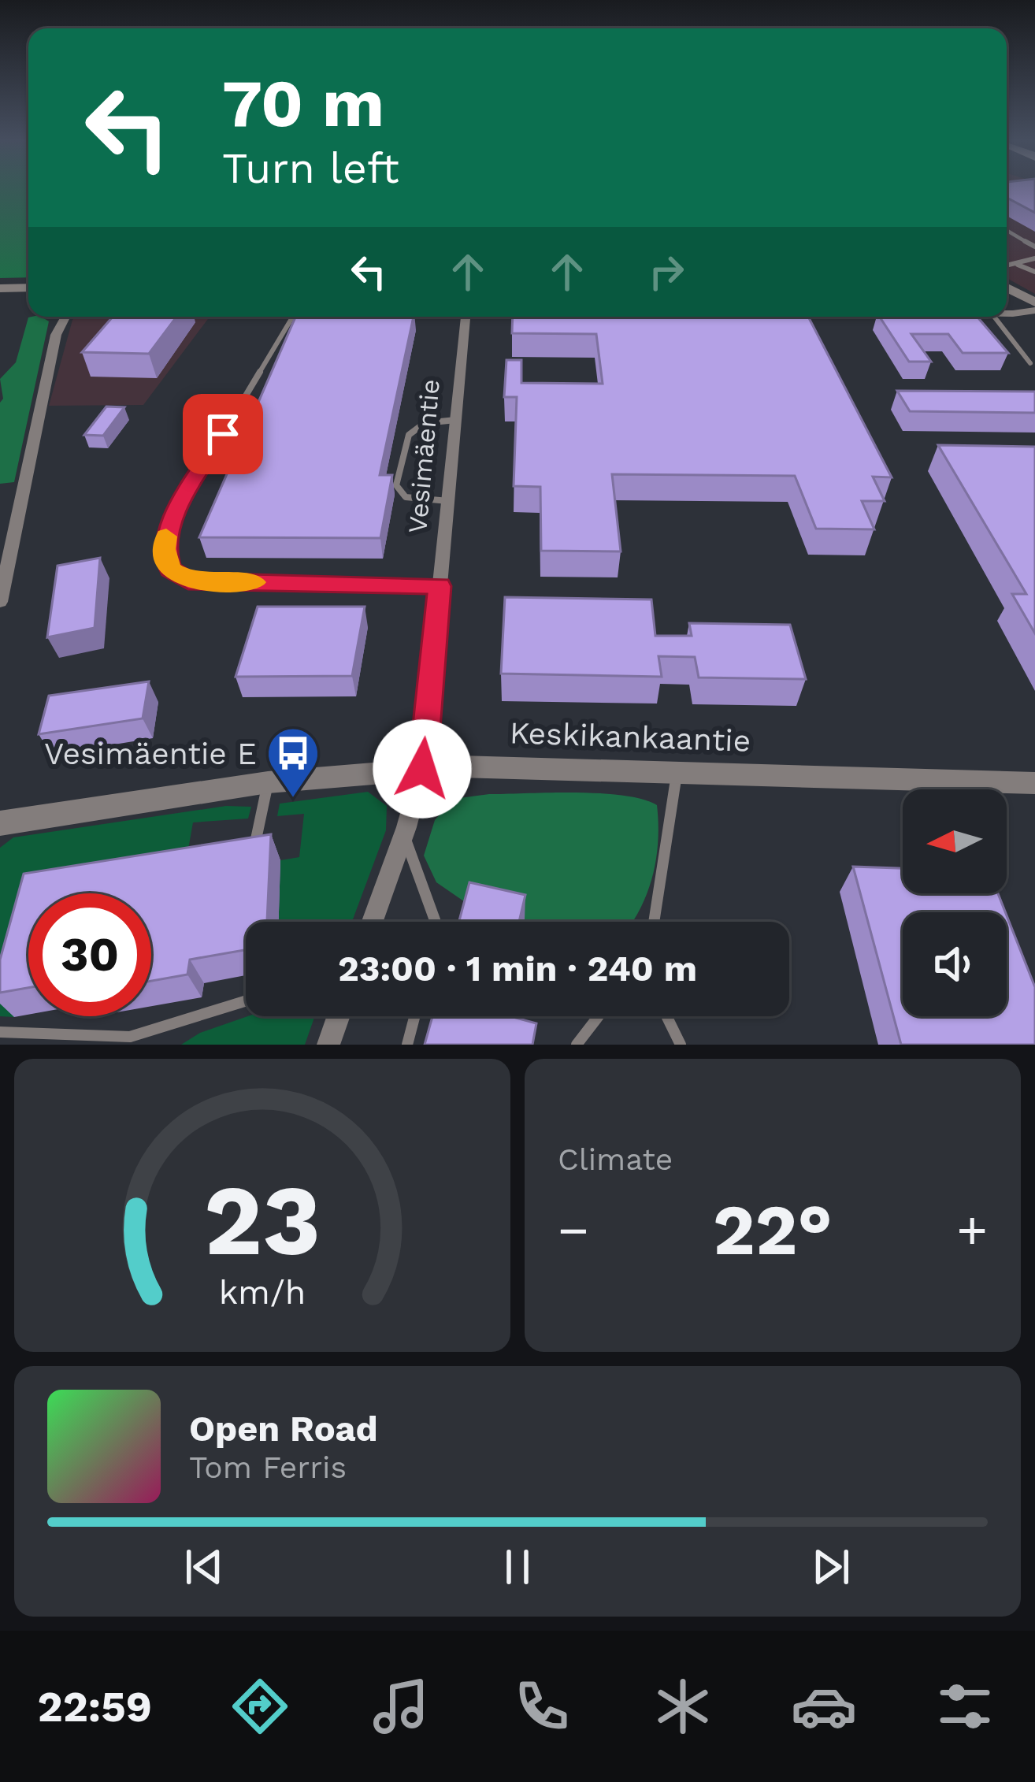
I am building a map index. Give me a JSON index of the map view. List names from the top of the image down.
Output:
{
  "streets": {
    "street": ["Vesimäentie", "Keskikankaantie"]
  },
  "crossings": [
    ["Vesimäentie", "Keskikankaantie"]
  ],
  "places": {
    "bus stop": ["Vesimäentie E"]
  },
  "north": "left",
  "page": {
    "turn": ["70 m", "Turn left"],
    "limit": "30",
    "trip": "23:00 · 1 min · 240 m",
    "tile": "Climate",
    "heat": ["−", "22°", "+"],
    "song": ["Open Road", "Tom Ferris"],
    "tabs": "22:59",
    "gauge": ["23", "km/h"]
  }
}
